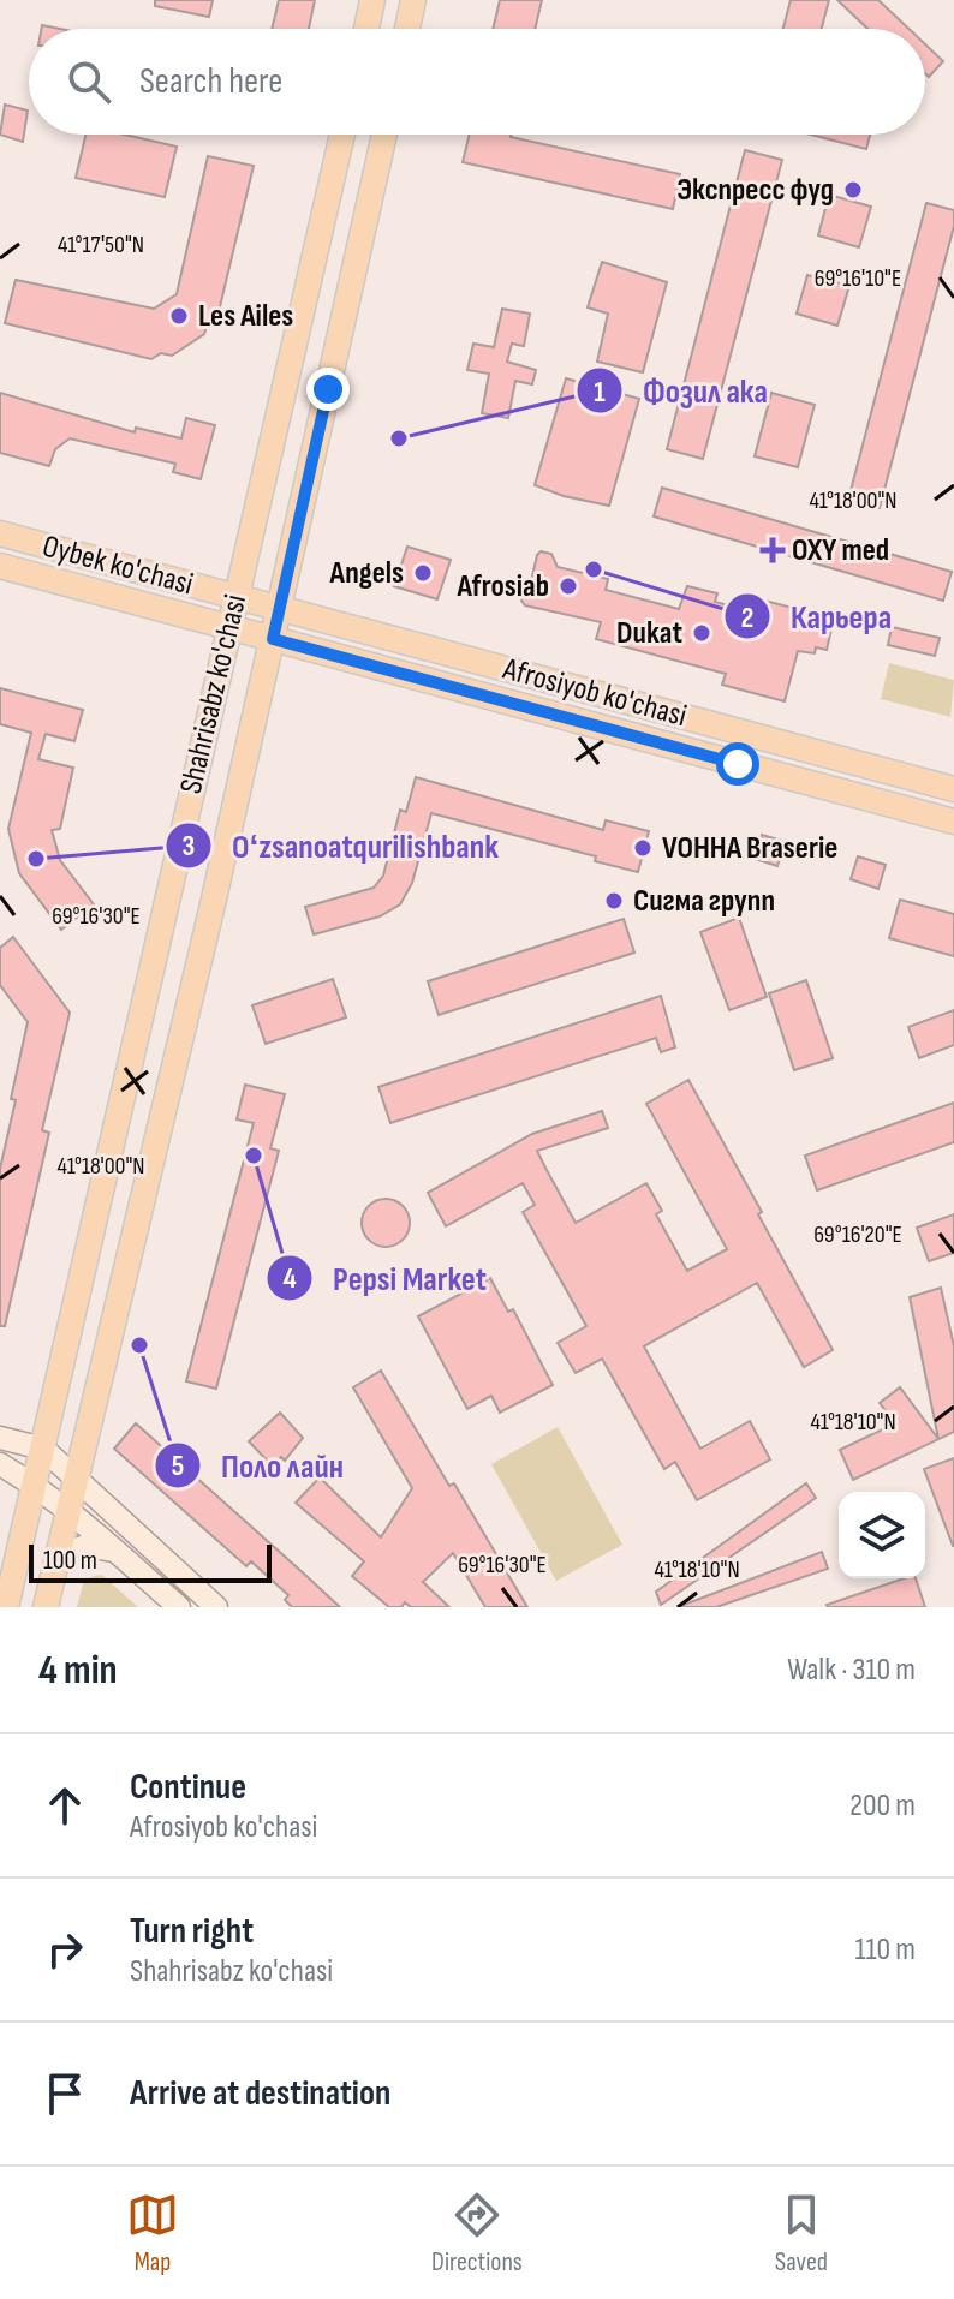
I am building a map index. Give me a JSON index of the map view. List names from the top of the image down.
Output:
{
  "streets": {
    "main road": ["Oybek ko'chasi", "Afrosiyob ko'chasi", "Shahrisabz ko'chasi"]
  },
  "crossings": [
    ["Oybek ko'chasi", "Afrosiyob ko'chasi"],
    ["Oybek ko'chasi", "Shahrisabz ko'chasi"],
    ["Afrosiyob ko'chasi", "Shahrisabz ko'chasi"]
  ],
  "places": {
    "other": [
      "Экспресс фуд",
      "Les Ailes",
      "Фозил ака",
      "Карьера",
      "Angels",
      "Afrosiab",
      "Dukat",
      "VOHHA Braserie",
      "Oʻzsanoatqurilishbank",
      "Сигма групп",
      "Pepsi Market",
      "Поло лайн"
    ],
    "health": ["OXY med"]
  },
  "scale_bar": "100 m",
  "page": {
    "search": "Search here",
    "scale": "100 m",
    "heading": ["4 min", "Walk · 310 m"],
    "list": [
      ["Continue", "Afrosiyob ko'chasi", "200 m"],
      ["Turn right", "Shahrisabz ko'chasi", "110 m"],
      "Arrive at destination"
    ],
    "nav": ["Map", "Directions", "Saved"]
  },
  "coordinates": [
    "41°17'50\"N",
    "69°16'10\"E",
    "41°18'00\"N",
    "69°16'30\"E",
    "69°16'20\"E",
    "41°18'10\"N"
  ]
}
